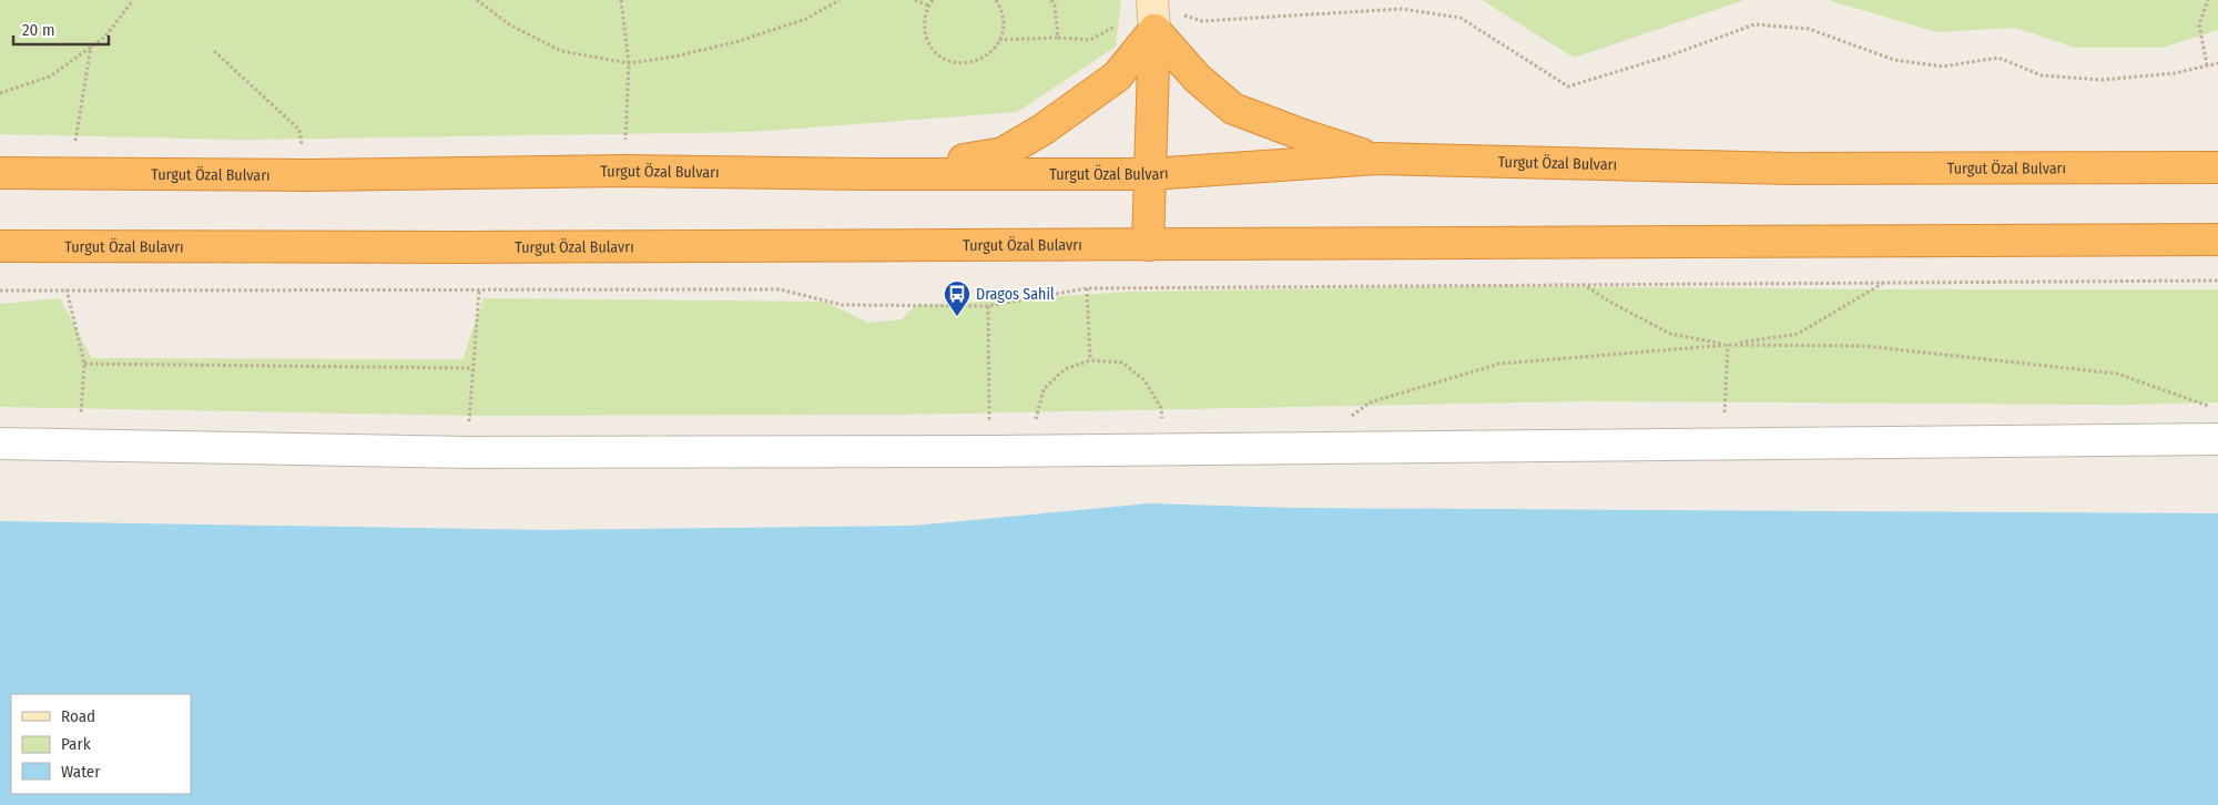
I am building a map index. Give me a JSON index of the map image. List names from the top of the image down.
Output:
{
  "streets": {
    "highway": ["Turgut Özal Bulvarı", "Turgut Özal Bulavrı"]
  },
  "places": {
    "bus stop": ["Dragos Sahil"]
  },
  "legend": ["Road", "Park", "Water"],
  "scale_bar": "20 m"
}
